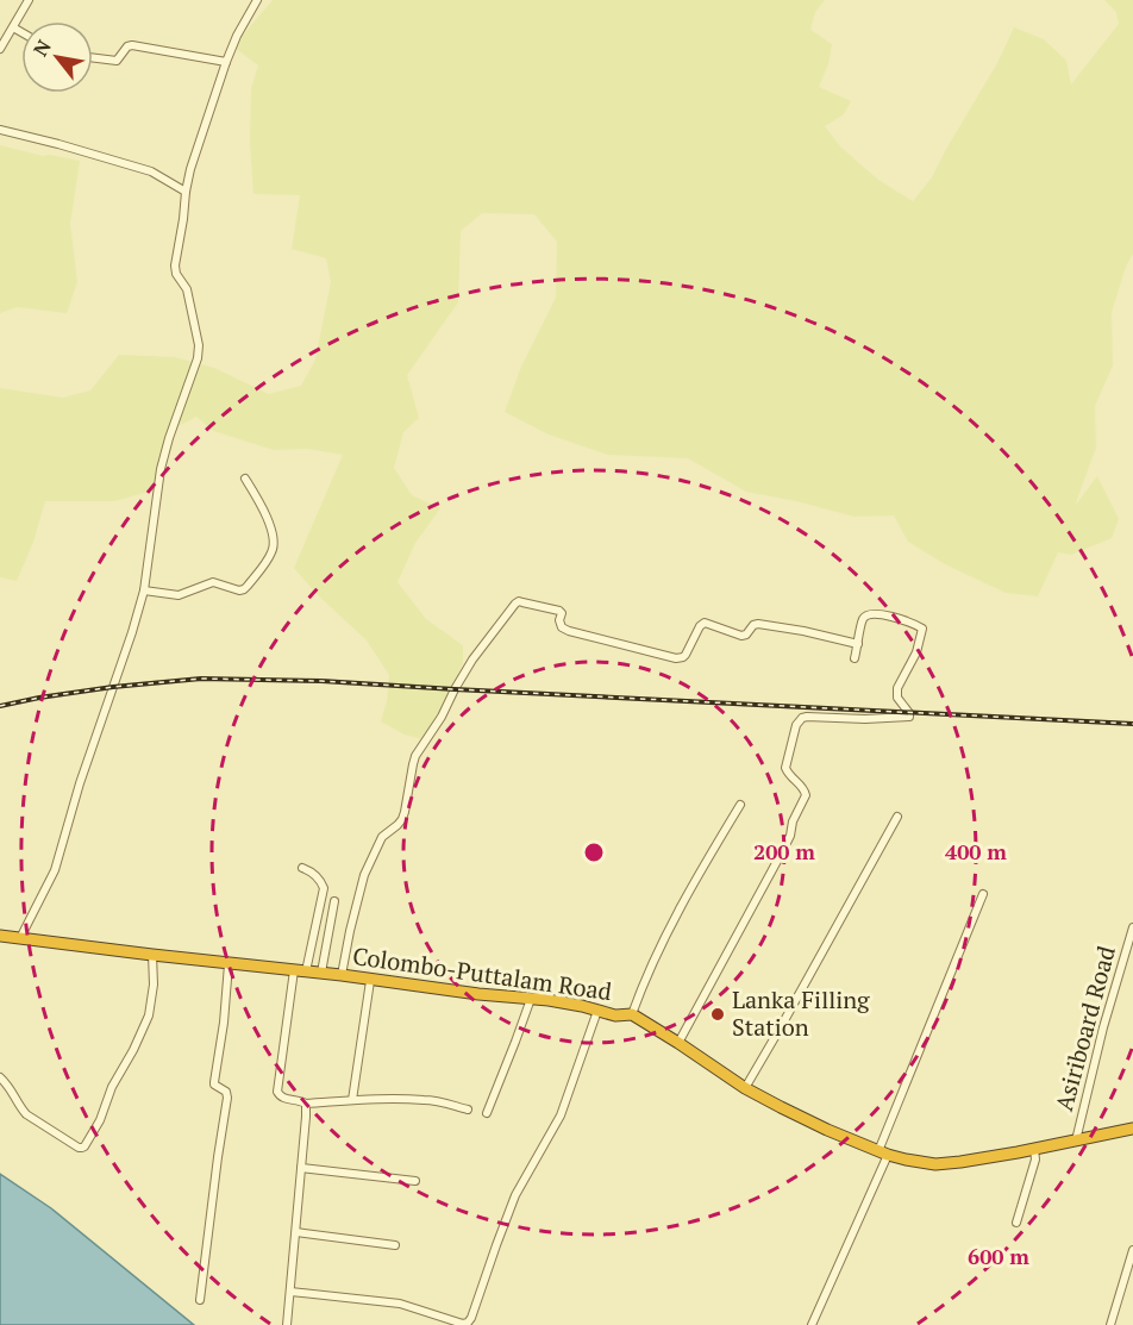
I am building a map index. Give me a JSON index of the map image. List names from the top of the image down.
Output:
{
  "streets": {
    "highway": ["Colombo-Puttalam Road"],
    "street": ["Asiriboard Road"]
  },
  "crossings": [
    ["Colombo-Puttalam Road", "Asiriboard Road"]
  ],
  "places": ["Lanka Filling Station"],
  "north": "top left",
  "rings": ["200 m", "400 m", "600 m"]
}
